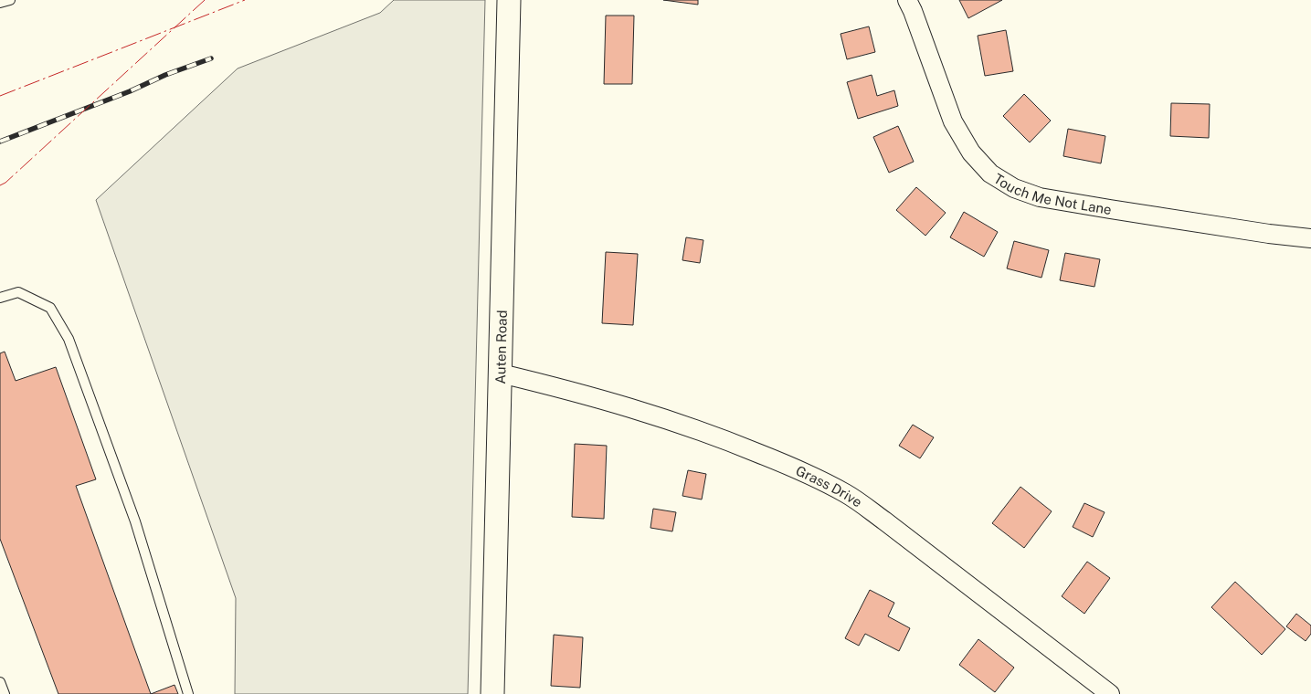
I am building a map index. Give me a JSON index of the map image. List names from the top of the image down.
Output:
{
  "streets": {
    "street": ["Touch Me Not Lane", "Auten Road", "Grass Drive"]
  },
  "crossings": [
    ["Auten Road", "Grass Drive"]
  ]
}
